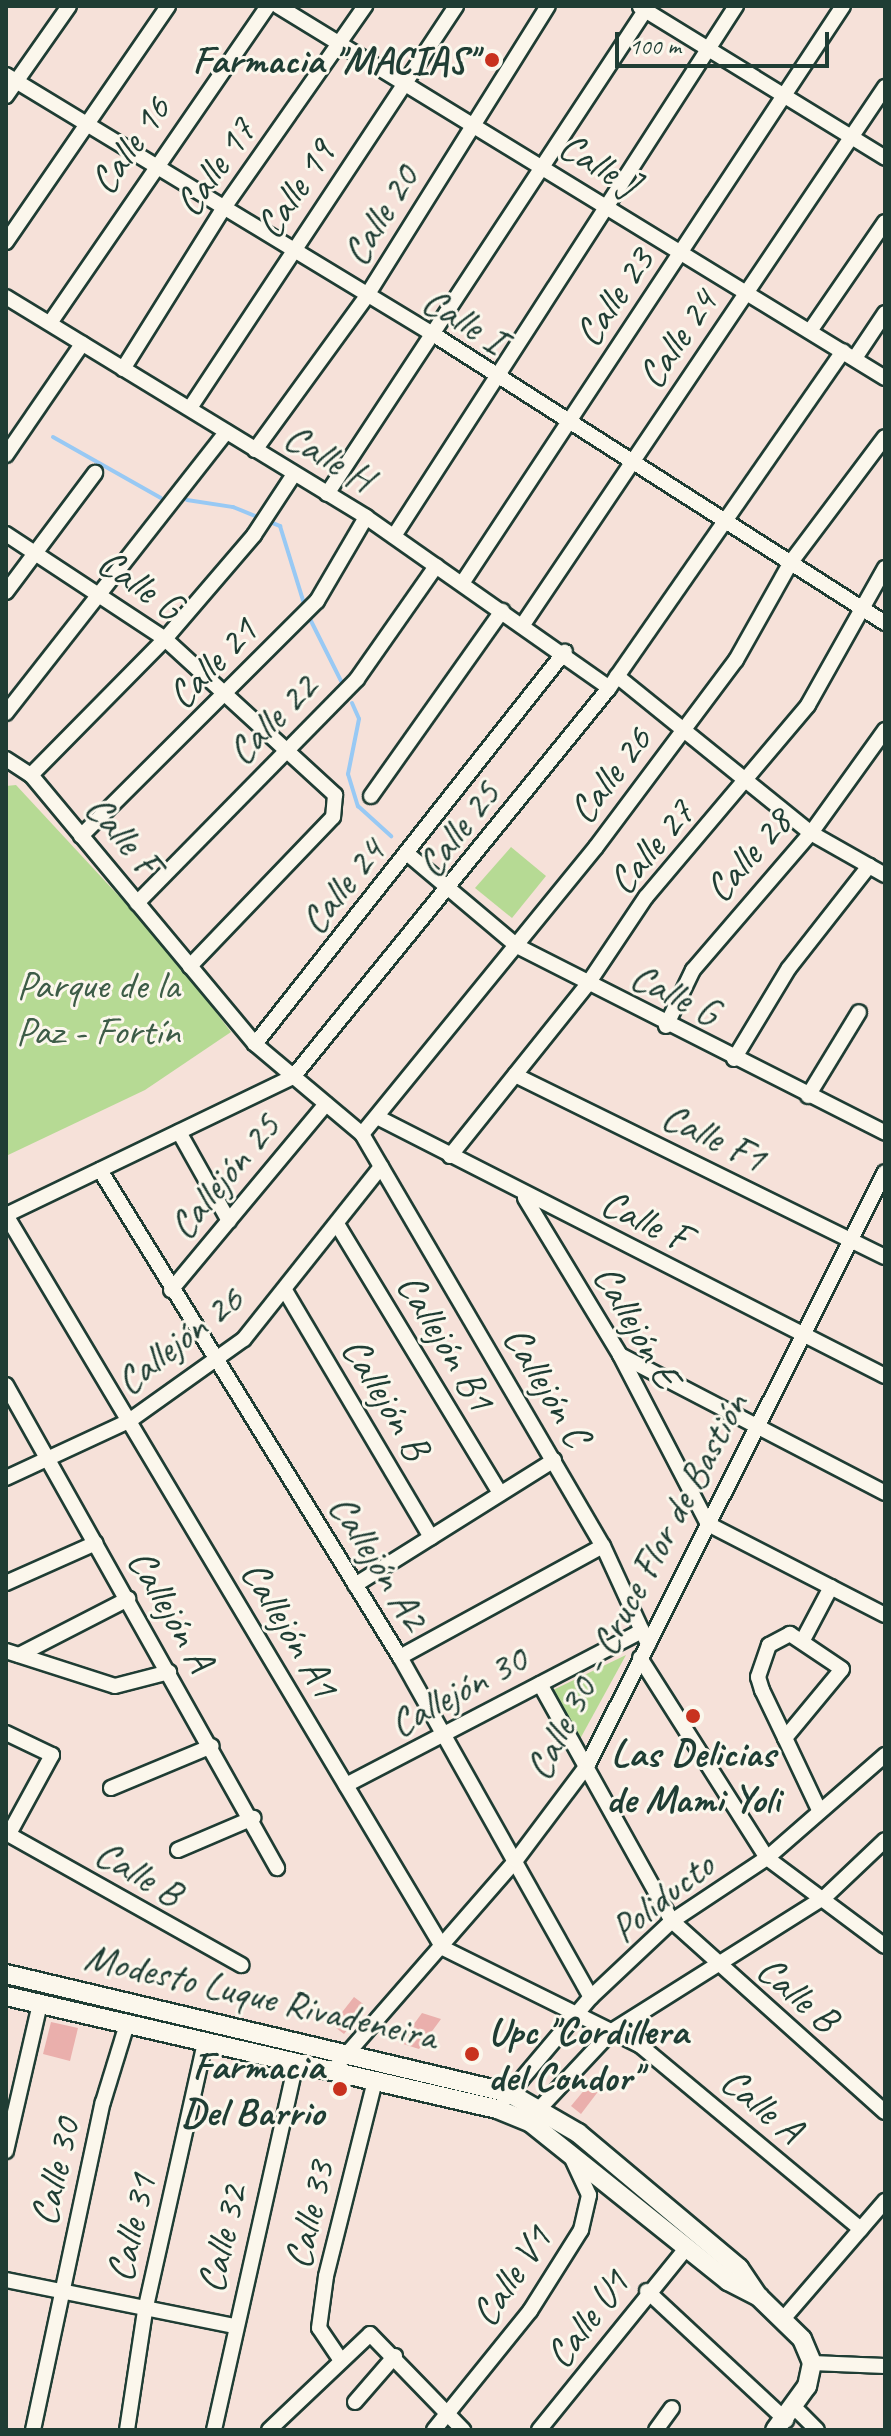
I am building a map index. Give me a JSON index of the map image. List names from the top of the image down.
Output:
{
  "streets": {
    "street": [
      "Calle 16",
      "Calle J",
      "Calle 17",
      "Calle 19",
      "Calle 20",
      "Calle 23",
      "Calle I",
      "Calle 24",
      "Calle H",
      "Calle G",
      "Calle 21",
      "Calle 22",
      "Calle 26",
      "Calle 25",
      "Calle F",
      "Calle 27",
      "Calle 28",
      "Calle F1",
      "Callejón 25",
      "Callejón E",
      "Callejón 26",
      "Callejón B1",
      "Callejón C",
      "Callejón B",
      "Callejón A2",
      "Calle 30 - Cruce Flor de Bastión",
      "Callejón A",
      "Callejón A1",
      "Callejón 30",
      "Calle B",
      "Poliducto",
      "Modesto Luque Rivadeneira",
      "Calle A",
      "Calle 30",
      "Calle 33",
      "Calle 31",
      "Calle 32",
      "Calle V1",
      "Calle U1"
    ]
  },
  "crossings": [
    ["Calle 16", "Calle I"],
    ["Calle 16", "Calle H"],
    ["Calle J", "Calle 17"],
    ["Calle J", "Calle 19"],
    ["Calle J", "Calle 20"],
    ["Calle J", "Calle 23"],
    ["Calle J", "Calle 24"],
    ["Calle J", "Calle 25"],
    ["Calle 17", "Calle I"],
    ["Calle 17", "Calle H"],
    ["Calle 19", "Calle I"],
    ["Calle 19", "Calle H"],
    ["Calle 20", "Calle I"],
    ["Calle 20", "Calle H"],
    ["Calle 23", "Calle I"],
    ["Calle 23", "Calle H"],
    ["Calle I", "Calle 24"],
    ["Calle I", "Calle 26"],
    ["Calle I", "Calle 25"],
    ["Calle I", "Calle 27"],
    ["Calle 24", "Calle H"],
    ["Calle 24", "Calle G"],
    ["Calle 24", "Calle F"],
    ["Calle H", "Calle 21"],
    ["Calle H", "Calle 22"],
    ["Calle H", "Calle 26"],
    ["Calle H", "Calle 25"],
    ["Calle H", "Calle 27"],
    ["Calle H", "Calle 28"],
    ["Calle G", "Calle 21"],
    ["Calle G", "Calle 22"],
    ["Calle G", "Calle 26"],
    ["Calle G", "Calle 25"],
    ["Calle G", "Calle F"],
    ["Calle G", "Calle 27"],
    ["Calle G", "Calle 28"],
    ["Calle 21", "Calle F"],
    ["Calle 22", "Calle F"],
    ["Calle 26", "Calle F"],
    ["Calle 25", "Calle F"],
    ["Calle 25", "Callejón A2"],
    ["Calle 25", "Callejón A1"],
    ["Calle F", "Calle 27"],
    ["Calle F", "Callejón 25"],
    ["Calle F", "Callejón E"],
    ["Calle F", "Callejón 26"],
    ["Calle F", "Callejón C"],
    ["Calle F", "Calle 30 - Cruce Flor de Bastión"],
    ["Calle 27", "Calle F1"],
    ["Calle F1", "Calle 30 - Cruce Flor de Bastión"],
    ["Callejón 25", "Callejón A2"],
    ["Callejón E", "Calle 30 - Cruce Flor de Bastión"],
    ["Callejón 26", "Callejón B1"],
    ["Callejón 26", "Callejón C"],
    ["Callejón 26", "Callejón B"],
    ["Callejón 26", "Callejón A2"],
    ["Callejón 26", "Callejón A"],
    ["Callejón 26", "Callejón A1"],
    ["Callejón C", "Calle 30 - Cruce Flor de Bastión"],
    ["Callejón C", "Callejón 30"],
    ["Callejón A2", "Calle 30 - Cruce Flor de Bastión"],
    ["Callejón A2", "Callejón 30"],
    ["Callejón A2", "Poliducto"],
    ["Calle 30 - Cruce Flor de Bastión", "Callejón A1"],
    ["Calle 30 - Cruce Flor de Bastión", "Callejón 30"],
    ["Calle 30 - Cruce Flor de Bastión", "Modesto Luque Rivadeneira"],
    ["Callejón A1", "Callejón 30"],
    ["Calle B", "Poliducto"],
    ["Poliducto", "Modesto Luque Rivadeneira"],
    ["Poliducto", "Calle A"],
    ["Modesto Luque Rivadeneira", "Calle 30"],
    ["Modesto Luque Rivadeneira", "Calle 33"],
    ["Modesto Luque Rivadeneira", "Calle 31"],
    ["Modesto Luque Rivadeneira", "Calle 32"],
    ["Modesto Luque Rivadeneira", "Calle V1"],
    ["Modesto Luque Rivadeneira", "Calle U1"]
  ],
  "parks": ["Parque de la Paz - Fortín"],
  "places": [
    "Farmacia \"MACIAS\"",
    "Las Delicias de Mami Yoli",
    "Upc \"Cordillera del Condor\"",
    "Farmacia Del Barrio"
  ],
  "scale_bar": "100 m"
}
